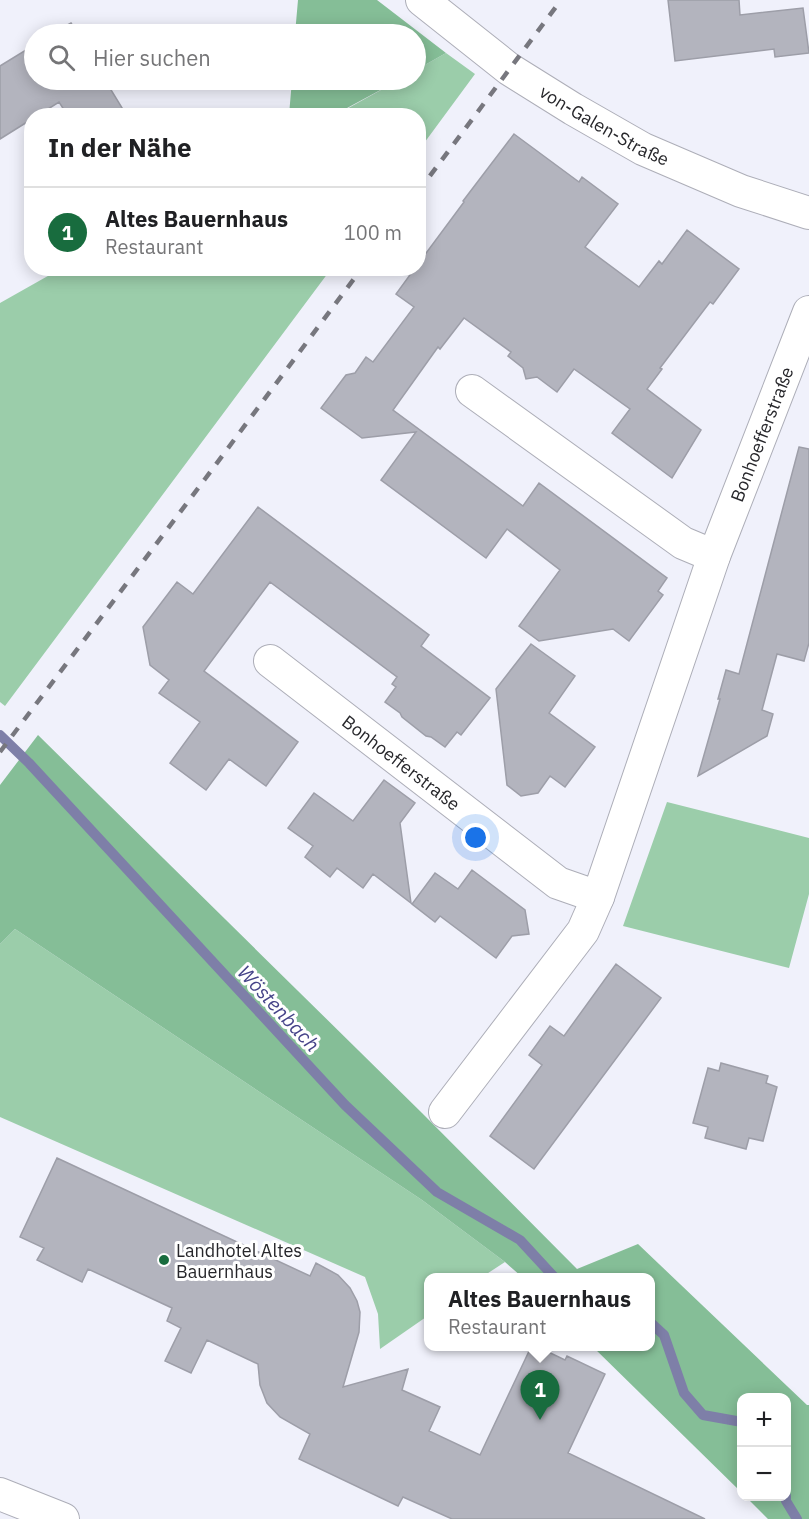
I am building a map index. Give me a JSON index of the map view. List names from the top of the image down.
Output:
{
  "streets": {
    "street": ["von-Galen-Straße", "Bonhoefferstraße"]
  },
  "water": ["Wöstenbach"],
  "places": ["Landhotel Altes Bauernhaus"],
  "page": {
    "search": "Hier suchen",
    "heading": "In der Nähe",
    "list": [
      {
        "mark": "1",
        "name": "Altes Bauernhaus",
        "note": "Restaurant",
        "value": "100 m"
      }
    ],
    "popup": ["Altes Bauernhaus", "Restaurant"],
    "pins": "1",
    "map_buttons": ["+", "−"]
  }
}
